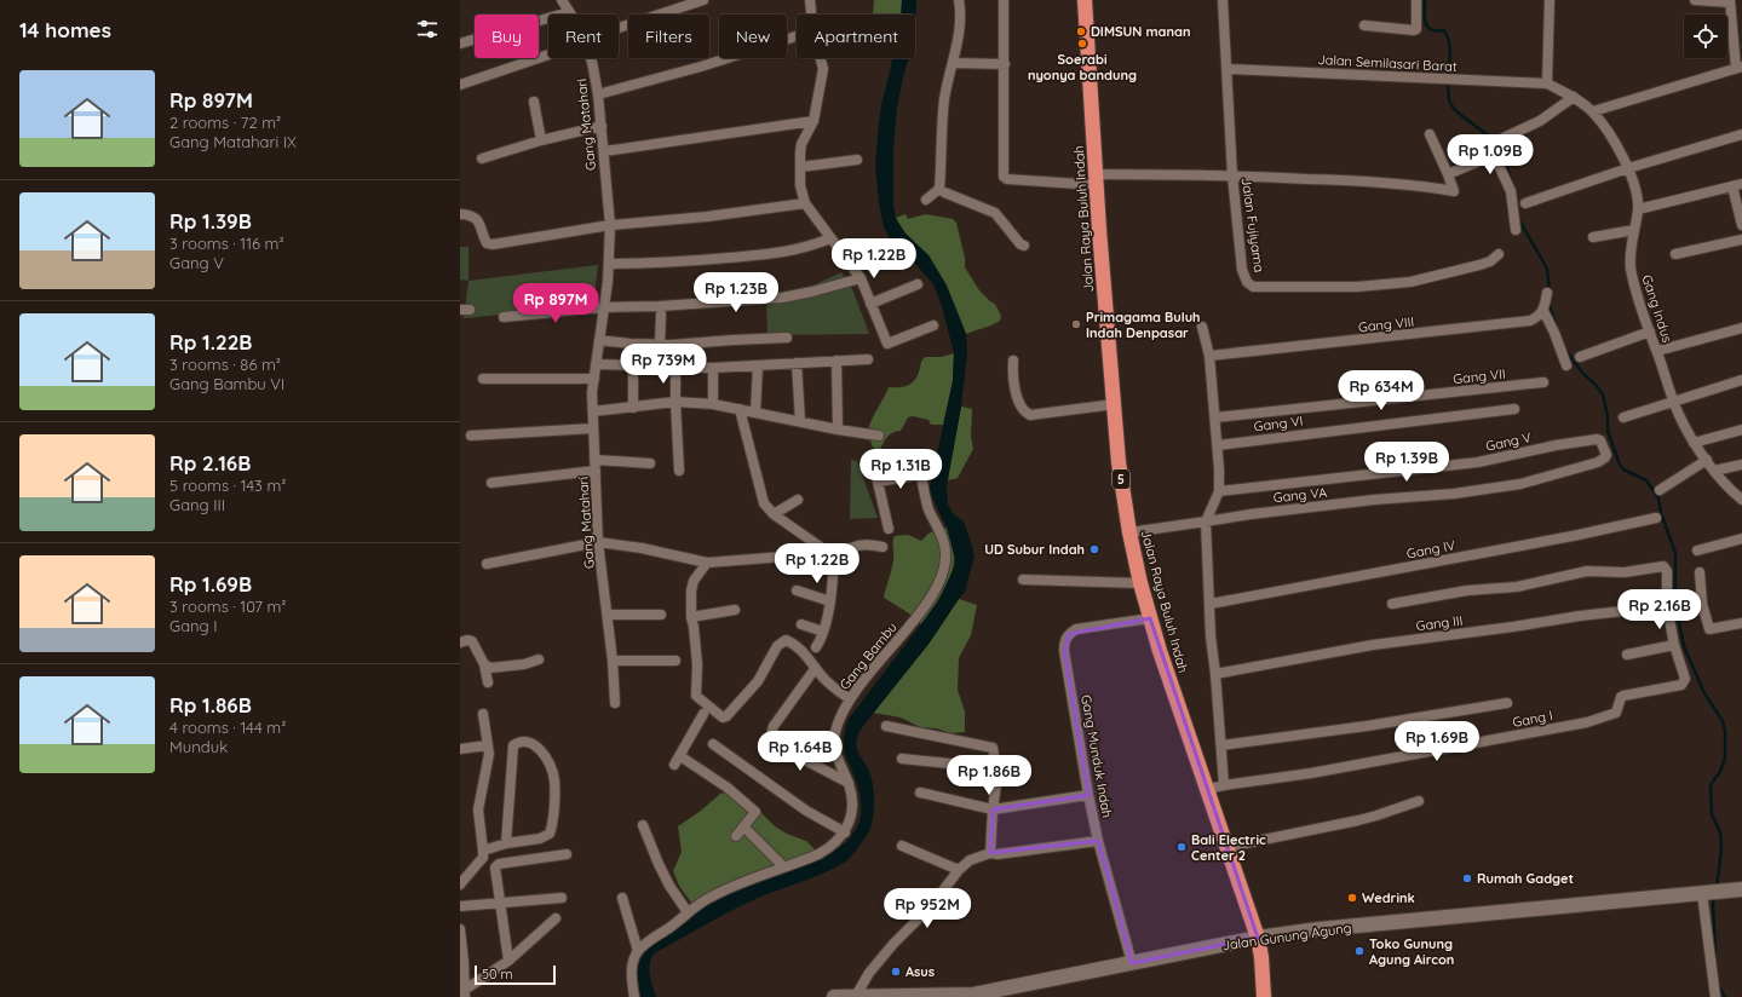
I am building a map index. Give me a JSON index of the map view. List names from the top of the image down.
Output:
{
  "streets": {
    "highway": ["Jalan Raya Buluh Indah", "5"],
    "main road": ["Jalan Gunung Agung"],
    "street": [
      "Jalan Semilasari Barat",
      "Gang Matahari",
      "Jalan Fujiyama",
      "Gang Indus",
      "Gang VIII",
      "Gang VII",
      "Gang VI",
      "Gang V",
      "Gang VA",
      "Gang IV",
      "Gang III",
      "Gang Bambu",
      "Gang I",
      "Gang Munduk Indah"
    ]
  },
  "crossings": [
    ["Jalan Semilasari Barat", "Jalan Fujiyama"],
    ["Jalan Semilasari Barat", "Gang Indus"],
    ["Jalan Raya Buluh Indah", "5"],
    ["Jalan Raya Buluh Indah", "Gang VA"],
    ["Jalan Raya Buluh Indah", "Gang Munduk Indah"],
    ["Jalan Raya Buluh Indah", "Jalan Gunung Agung"],
    ["Gang V", "Gang VA"],
    ["5", "Jalan Gunung Agung"],
    ["Gang Munduk Indah", "Jalan Gunung Agung"]
  ],
  "places": [
    "DIMSUN manan",
    "Soerabi nyonya bandung",
    "Primagama Buluh Indah Denpasar",
    "UD Subur Indah",
    "Bali Electric Center 2",
    "Rumah Gadget",
    "Wedrink",
    "Toko Gunung Agung Aircon",
    "Asus"
  ],
  "scale_bar": "50 m",
  "page": {
    "heading": "14 homes",
    "chip": [
      "Buy",
      "Rent",
      "Filters",
      "New",
      "Apartment"
    ],
    "list": [
      {
        "name": "Rp 897M",
        "note": "2 rooms · 72 m² · Gang Matahari IX"
      },
      {
        "name": "Rp 1.39B",
        "note": "3 rooms · 116 m² · Gang V"
      },
      {
        "name": "Rp 1.22B",
        "note": "3 rooms · 86 m² · Gang Bambu VI"
      },
      {
        "name": "Rp 2.16B",
        "note": "5 rooms · 143 m² · Gang III"
      },
      {
        "name": "Rp 1.69B",
        "note": "3 rooms · 107 m² · Gang I"
      },
      {
        "name": "Rp 1.86B",
        "note": "4 rooms · 144 m² · Munduk"
      }
    ],
    "price": [
      "Rp 1.09B",
      "Rp 1.22B",
      "Rp 1.23B",
      "Rp 897M",
      "Rp 739M",
      "Rp 634M",
      "Rp 1.39B",
      "Rp 1.31B",
      "Rp 1.22B",
      "Rp 2.16B",
      "Rp 1.69B",
      "Rp 1.64B",
      "Rp 1.86B",
      "Rp 952M"
    ],
    "scale": "50 m"
  }
}
